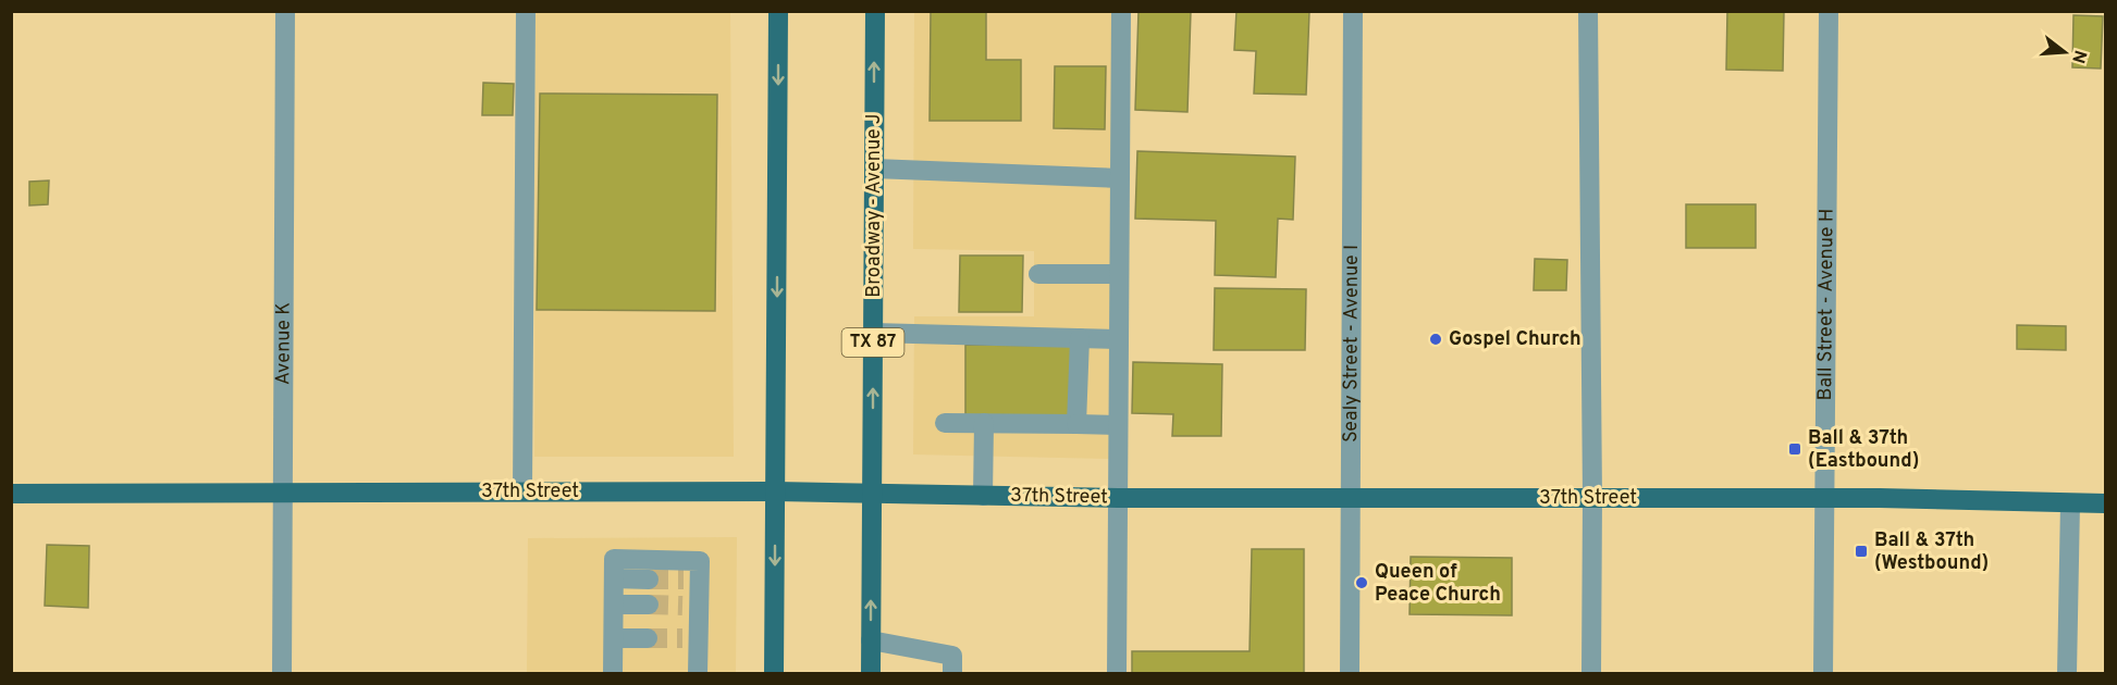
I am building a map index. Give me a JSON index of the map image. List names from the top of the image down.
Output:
{
  "streets": {
    "main road": ["Broadway - Avenue J", "TX 87", "37th Street"],
    "street": ["Ball Street - Avenue H", "Avenue K", "Sealy Street - Avenue I"]
  },
  "crossings": [
    ["Broadway - Avenue J", "37th Street"],
    ["Ball Street - Avenue H", "37th Street"],
    ["Avenue K", "37th Street"],
    ["Sealy Street - Avenue I", "37th Street"]
  ],
  "places": {
    "other": ["Gospel Church", "Queen of Peace Church"],
    "transit": ["Ball & 37th (Eastbound)", "Ball & 37th (Westbound)"]
  },
  "north": "right"
}
